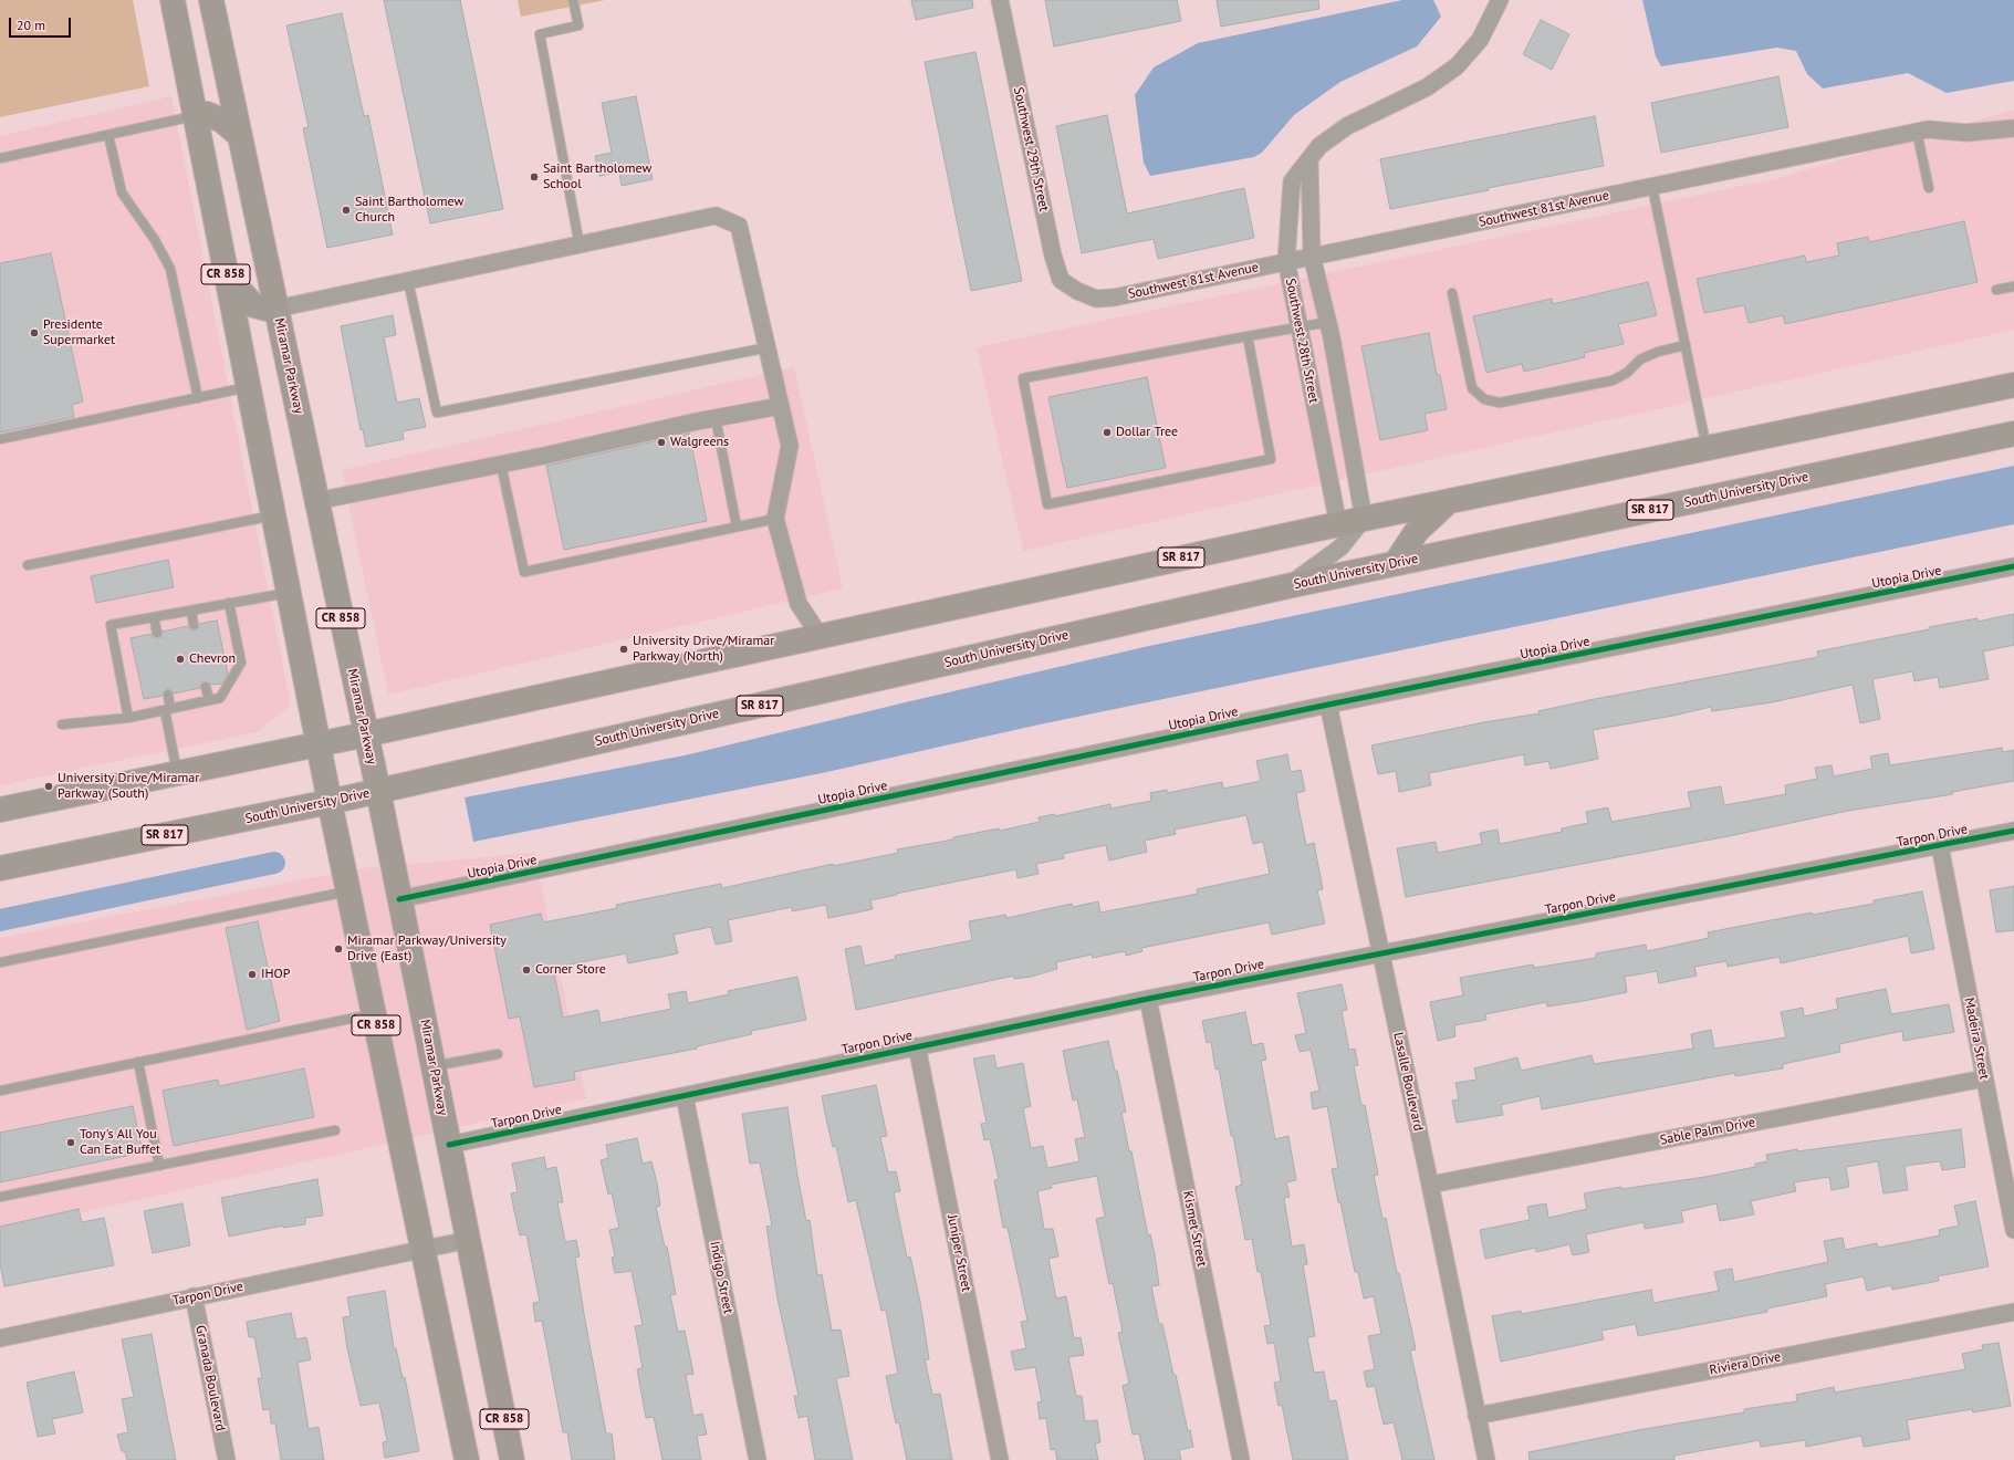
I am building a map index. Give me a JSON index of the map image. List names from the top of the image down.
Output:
{
  "streets": {
    "main road": [
      "CR 858",
      "Miramar Parkway",
      "South University Drive",
      "SR 817"
    ],
    "street": [
      "Southwest 29th Street",
      "Southwest 81st Avenue",
      "Southwest 28th Street",
      "Utopia Drive",
      "Tarpon Drive",
      "Madeira Street",
      "Lasalle Boulevard",
      "Sable Palm Drive",
      "Kismet Street",
      "Juniper Street",
      "Indigo Street",
      "Riviera Drive",
      "Granada Boulevard"
    ]
  },
  "crossings": [
    ["Southwest 29th Street", "Southwest 81st Avenue"],
    ["Southwest 81st Avenue", "Southwest 28th Street"],
    ["CR 858", "South University Drive"],
    ["CR 858", "SR 817"],
    ["CR 858", "Tarpon Drive"],
    ["Southwest 28th Street", "SR 817"],
    ["Miramar Parkway", "South University Drive"],
    ["Miramar Parkway", "SR 817"],
    ["Miramar Parkway", "Utopia Drive"],
    ["Miramar Parkway", "Tarpon Drive"],
    ["Utopia Drive", "Lasalle Boulevard"],
    ["Tarpon Drive", "Madeira Street"],
    ["Tarpon Drive", "Lasalle Boulevard"],
    ["Tarpon Drive", "Kismet Street"],
    ["Tarpon Drive", "Juniper Street"],
    ["Tarpon Drive", "Indigo Street"],
    ["Tarpon Drive", "Granada Boulevard"],
    ["Madeira Street", "Sable Palm Drive"],
    ["Lasalle Boulevard", "Sable Palm Drive"],
    ["Lasalle Boulevard", "Riviera Drive"]
  ],
  "places": [
    "Saint Bartholomew School",
    "Saint Bartholomew Church",
    "Presidente Supermarket",
    "Dollar Tree",
    "Walgreens",
    "University Drive/Miramar Parkway (North)",
    "Chevron",
    "University Drive/Miramar Parkway (South)",
    "Miramar Parkway/University Drive (East)",
    "Corner Store",
    "IHOP",
    "Tony's All You Can Eat Buffet"
  ],
  "scale_bar": "20 m"
}
